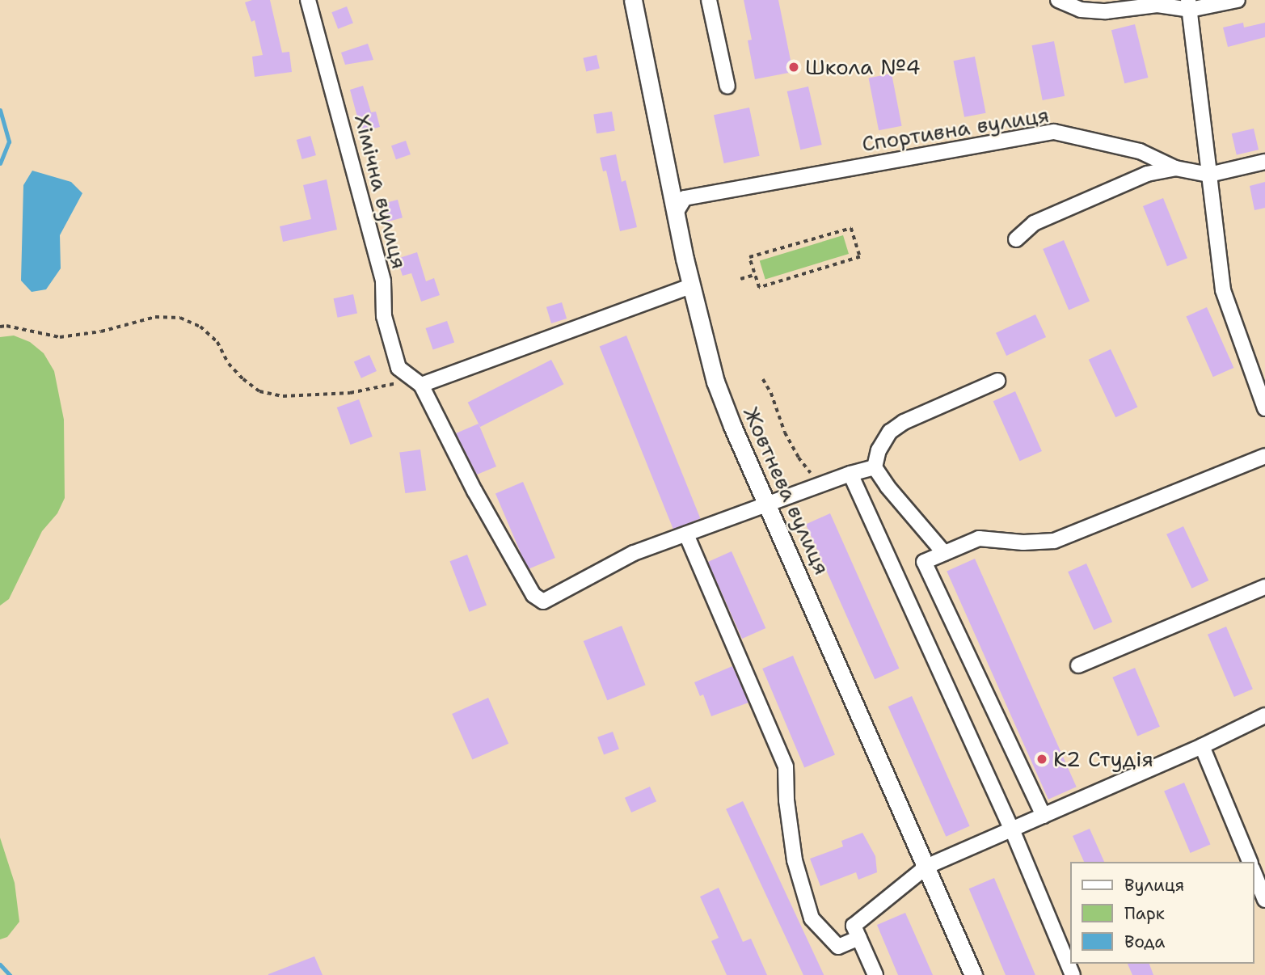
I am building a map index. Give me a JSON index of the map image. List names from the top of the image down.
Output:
{
  "streets": {
    "main road": ["Жовтнева вулиця"],
    "street": ["Спортивна вулиця", "Хімічна вулиця"]
  },
  "crossings": [
    ["Спортивна вулиця", "Жовтнева вулиця"]
  ],
  "places": ["Школа №4", "К2 Студiя"],
  "legend": ["Вулиця", "Парк", "Вода"]
}
